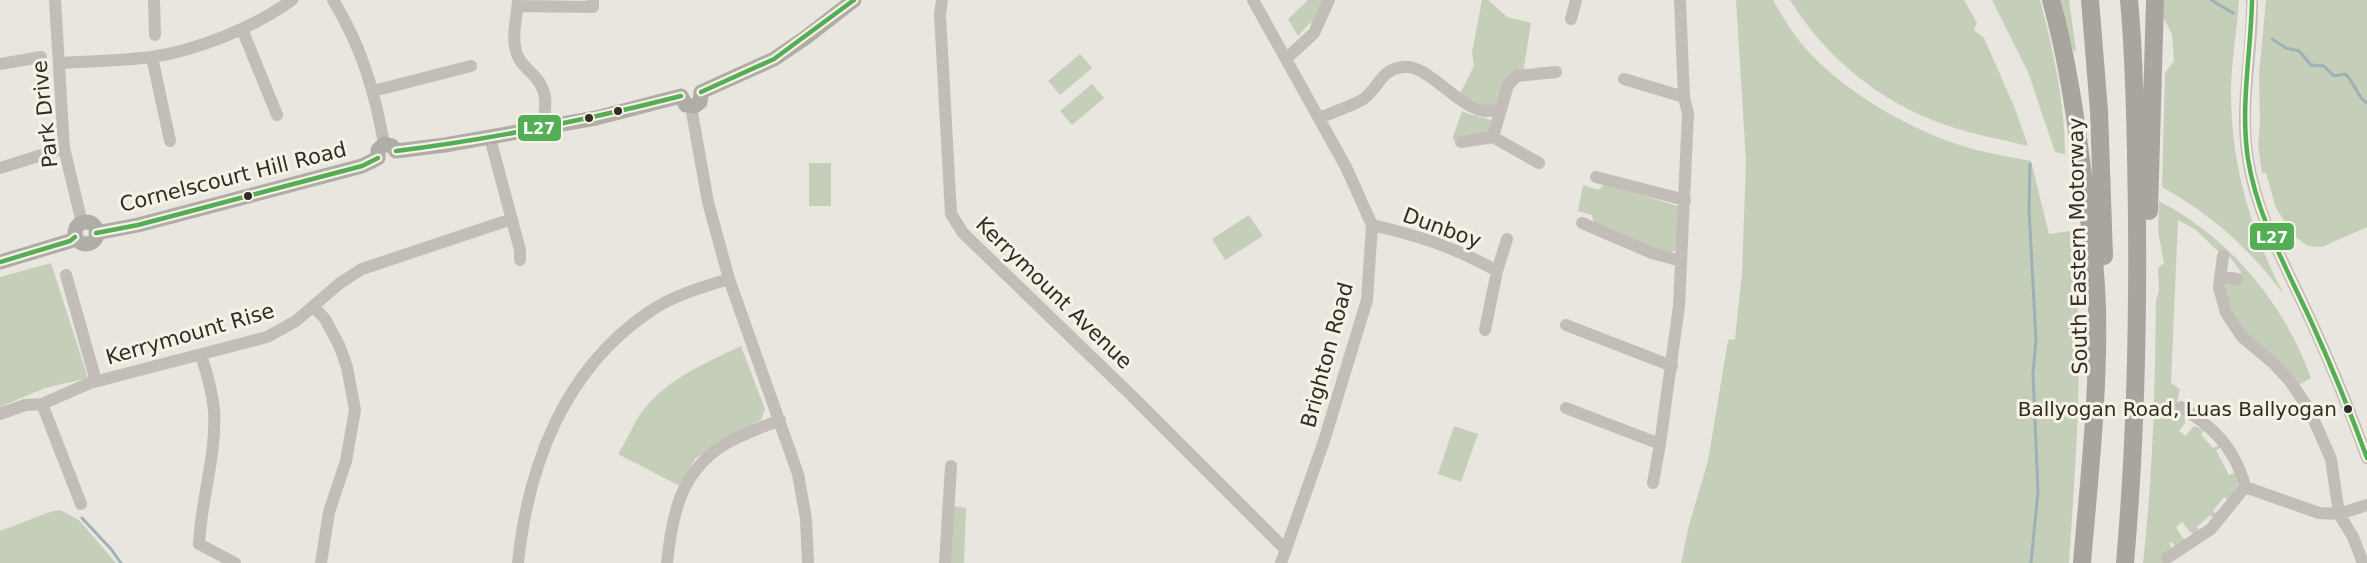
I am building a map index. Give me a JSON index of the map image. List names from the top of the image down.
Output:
{
  "streets": {
    "highway": ["South Eastern Motorway"],
    "main road": ["Cornelscourt Hill Road"],
    "street": [
      "Park Drive",
      "Dunboy",
      "Kerrymount Avenue",
      "Kerrymount Rise",
      "Brighton Road"
    ]
  },
  "crossings": [
    ["Park Drive", "Cornelscourt Hill Road"],
    ["Dunboy", "Brighton Road"],
    ["Kerrymount Avenue", "Brighton Road"]
  ],
  "places": ["Ballyogan Road, Luas Ballyogan"],
  "lines": ["transit line L27"]
}
